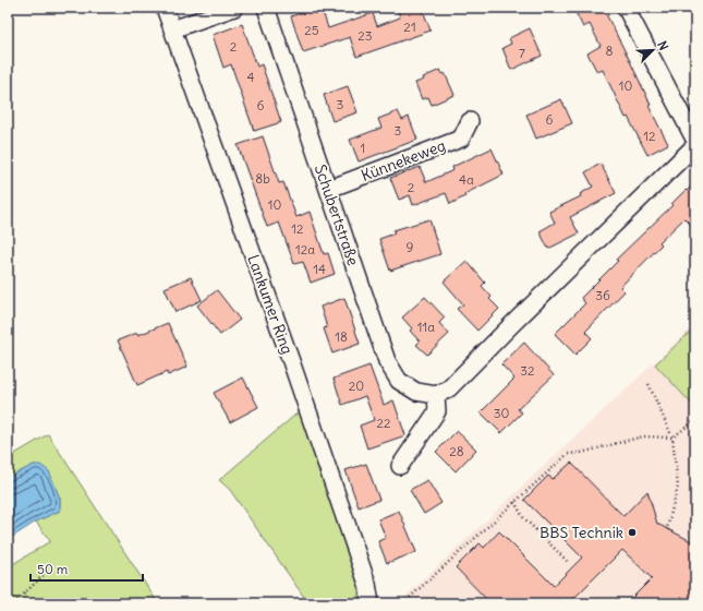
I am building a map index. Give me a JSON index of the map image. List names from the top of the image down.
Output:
{
  "streets": {
    "street": ["Künnekeweg", "Schubertstraße", "Lankumer Ring"]
  },
  "crossings": [
    ["Künnekeweg", "Schubertstraße"]
  ],
  "places": ["BBS Technik"],
  "house_numbers": [
    "21",
    "25",
    "23",
    "2",
    "8",
    "7",
    "4",
    "10",
    "3",
    "6",
    "6",
    "3",
    "12",
    "1",
    "8b",
    "4a",
    "2",
    "10",
    "12",
    "9",
    "12a",
    "14",
    "36",
    "11a",
    "18",
    "32",
    "20",
    "30",
    "22",
    "28"
  ],
  "scale_bar": "50 m",
  "north": "top right"
}
